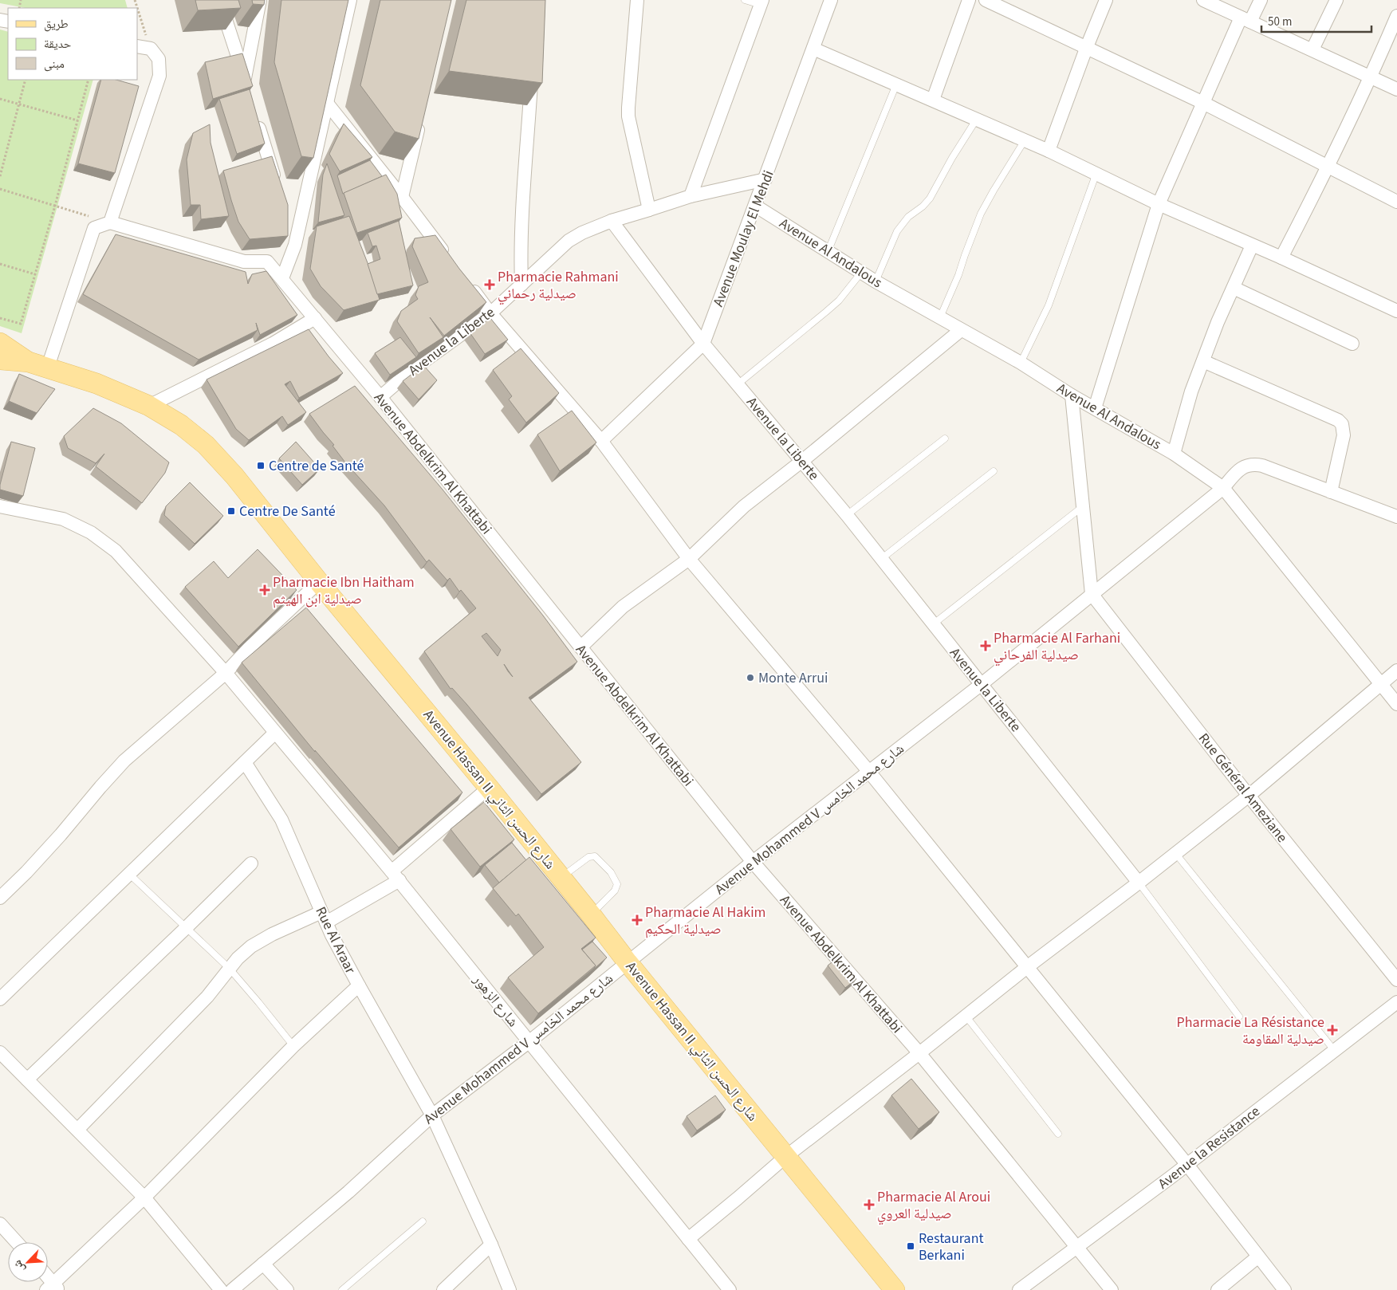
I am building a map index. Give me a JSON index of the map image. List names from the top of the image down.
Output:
{
  "streets": {
    "main road": ["Avenue Hassan II شارع الحسن الثاني"],
    "street": [
      "Avenue Moulay El Mehdi",
      "Avenue Al Andalous",
      "Avenue la Liberte",
      "Avenue Abdelkrim Al Khattabi",
      "Rue Général Ameziane",
      "Avenue Mohammed V شارع محمد الخامس",
      "Rue Al Araar",
      "شارع الزهور",
      "Avenue la Resistance"
    ]
  },
  "crossings": [
    ["Avenue Moulay El Mehdi", "Avenue Al Andalous"],
    ["Avenue Moulay El Mehdi", "Avenue la Liberte"],
    ["Avenue Al Andalous", "Avenue Mohammed V شارع محمد الخامس"],
    ["Avenue la Liberte", "Avenue Abdelkrim Al Khattabi"],
    ["Avenue la Liberte", "Avenue Mohammed V شارع محمد الخامس"],
    ["Avenue Abdelkrim Al Khattabi", "Avenue Mohammed V شارع محمد الخامس"],
    ["Avenue Abdelkrim Al Khattabi", "Avenue la Resistance"],
    ["Rue Général Ameziane", "Avenue Mohammed V شارع محمد الخامس"],
    ["Avenue Hassan II شارع الحسن الثاني", "Avenue Mohammed V شارع محمد الخامس"],
    ["Avenue Mohammed V شارع محمد الخامس", "Rue Al Araar"],
    ["Avenue Mohammed V شارع محمد الخامس", "شارع الزهور"]
  ],
  "places": {
    "health": [
      "Pharmacie Rahmani صيدلية رحماني",
      "Pharmacie Ibn Haitham صيدلية ابن الهيثم",
      "Pharmacie Al Farhani صيدلية الفرحاني",
      "Pharmacie Al Hakim صيدلية الحكيم",
      "Pharmacie La Résistance صيدلية المقاومة",
      "Pharmacie Al Aroui صيدلية العروي"
    ],
    "transit": ["Centre de Santé", "Centre De Santé", "Restaurant Berkani"],
    "other": ["Monte Arrui"]
  },
  "legend": ["طريق", "حديقة", "مبنى"],
  "scale_bar": "50 m",
  "north": "bottom left"
}
